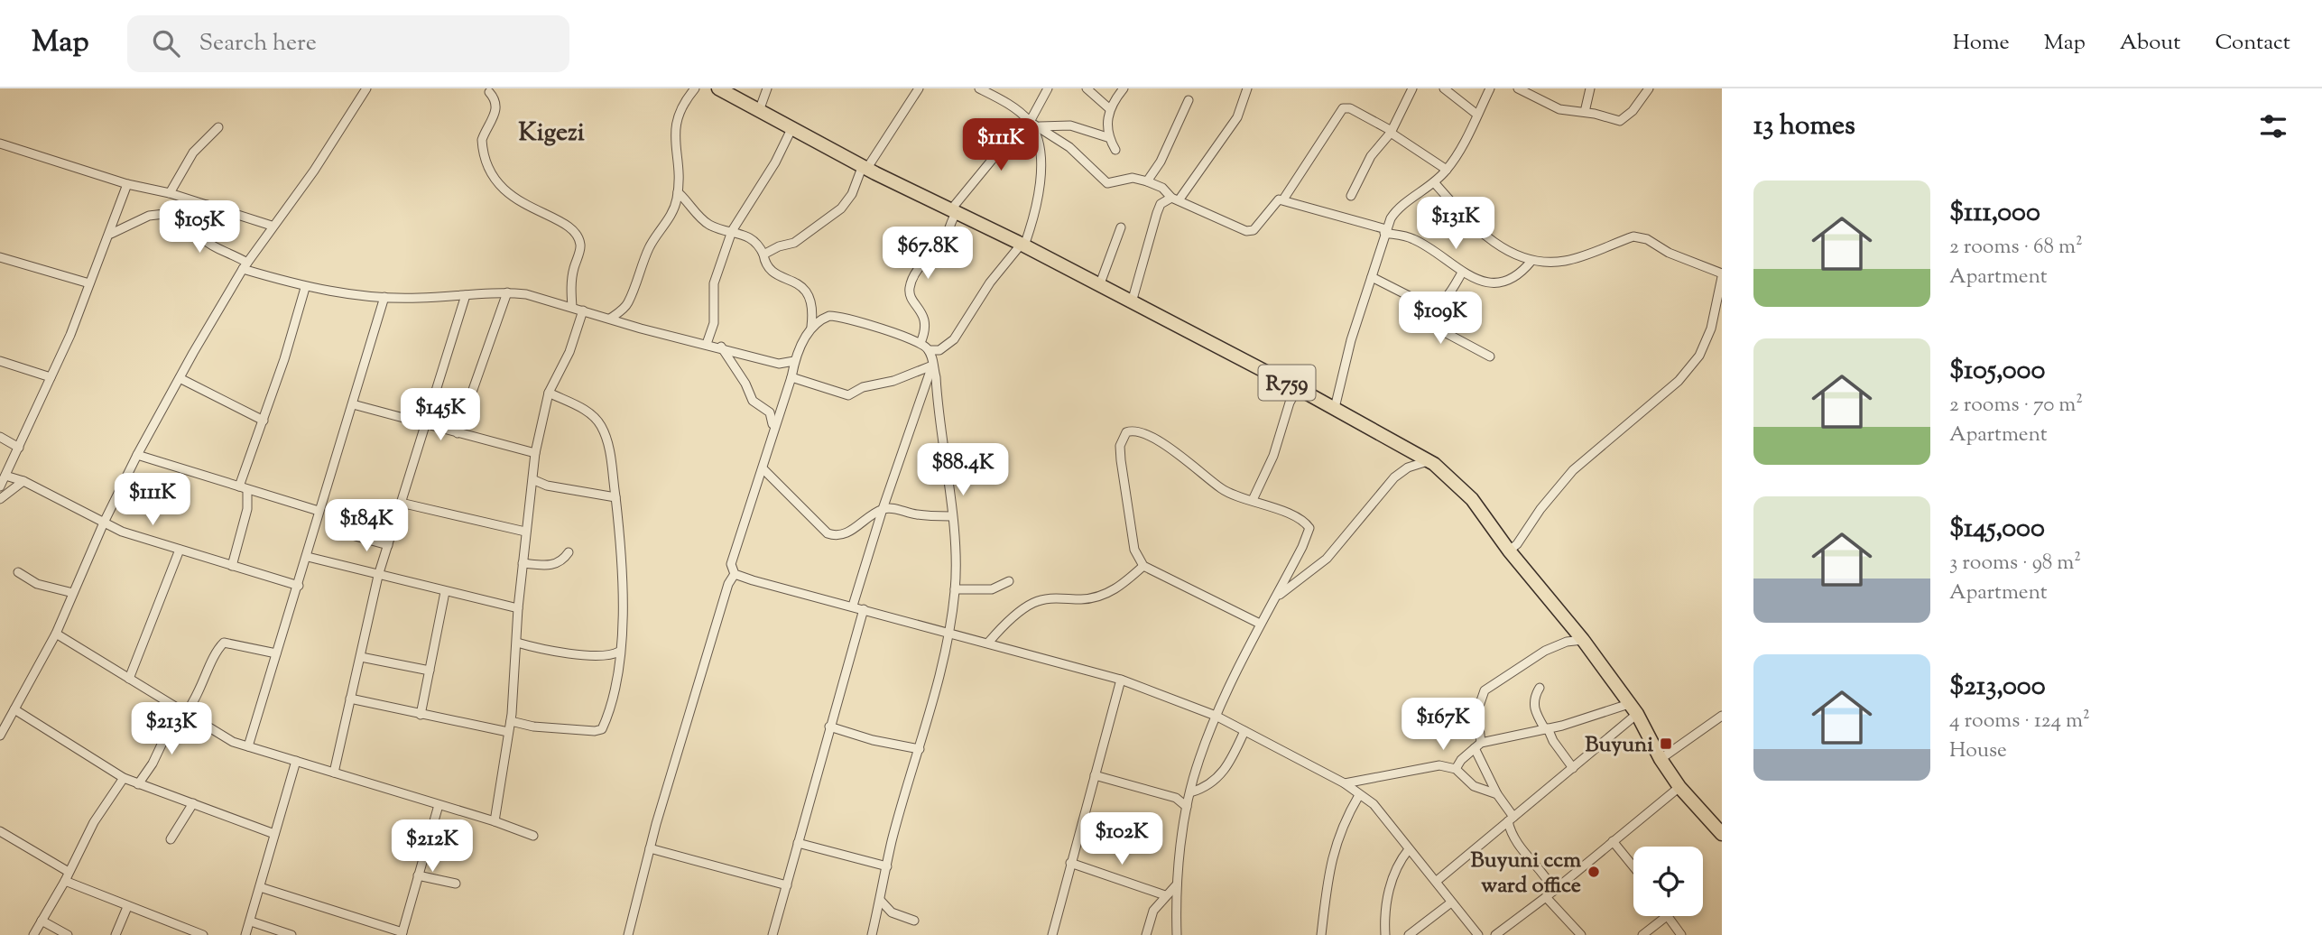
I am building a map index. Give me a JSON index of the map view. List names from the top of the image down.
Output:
{
  "streets": {
    "main road": ["R759"]
  },
  "districts": ["Kigezi"],
  "places": {
    "transit": ["Buyuni"],
    "other": ["Buyuni ccm ward office"]
  },
  "page": {
    "header": "Map",
    "search": "Search here",
    "nav": [
      "Home",
      "Map",
      "About",
      "Contact"
    ],
    "heading": "13 homes",
    "price": [
      "$111K",
      "$131K",
      "$105K",
      "$67.8K",
      "$109K",
      "$145K",
      "$88.4K",
      "$111K",
      "$184K",
      "$167K",
      "$213K",
      "$102K",
      "$212K"
    ],
    "list": [
      {
        "name": "$111,000",
        "note": "2 rooms · 68 m² · Apartment"
      },
      {
        "name": "$105,000",
        "note": "2 rooms · 70 m² · Apartment"
      },
      {
        "name": "$145,000",
        "note": "3 rooms · 98 m² · Apartment"
      },
      {
        "name": "$213,000",
        "note": "4 rooms · 124 m² · House"
      }
    ]
  }
}
